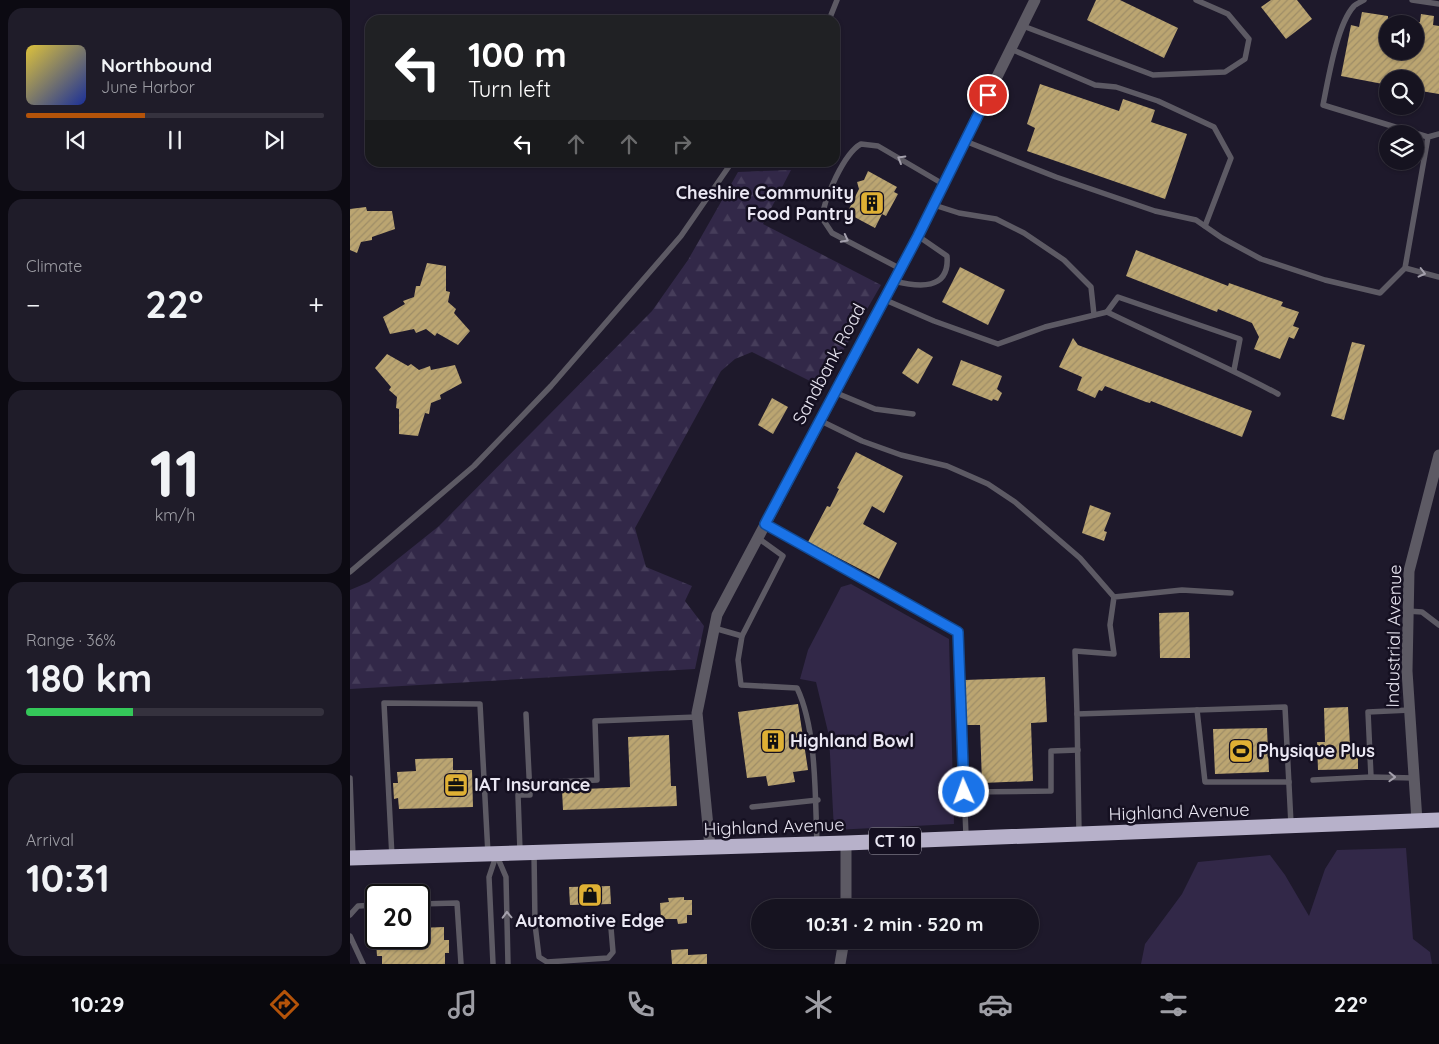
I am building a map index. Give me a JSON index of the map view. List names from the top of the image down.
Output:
{
  "streets": {
    "highway": ["Highland Avenue", "CT 10"],
    "street": ["Sandbank Road", "Industrial Avenue"]
  },
  "crossings": [
    ["Sandbank Road", "Highland Avenue"],
    ["Industrial Avenue", "Highland Avenue"]
  ],
  "places": {
    "building": ["Cheshire Community Food Pantry", "Highland Bowl"],
    "sports": ["Physique Plus"],
    "office": ["IAT Insurance"],
    "shop": ["Automotive Edge"]
  },
  "page": {
    "turn": ["100 m", "Turn left"],
    "song": ["Northbound", "June Harbor"],
    "tile": [
      "Climate",
      ["11", "km/h"],
      ["Range · 36%", "180 km"],
      ["Arrival", "10:31"]
    ],
    "heat": ["−", "22°", "+"],
    "limit": "20",
    "trip": "10:31 · 2 min · 520 m",
    "tabs": ["10:29", "22°"]
  }
}
